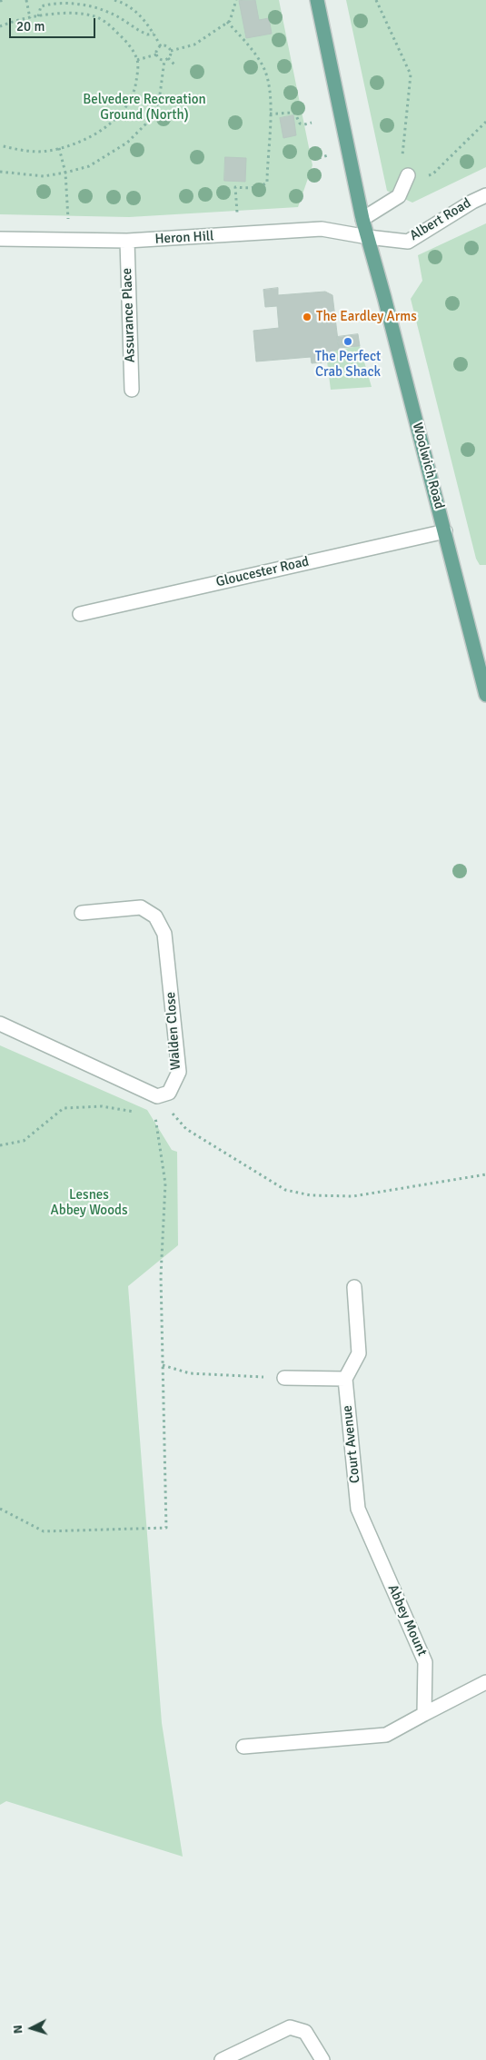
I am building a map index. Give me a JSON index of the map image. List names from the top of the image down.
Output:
{
  "streets": {
    "main road": ["Woolwich Road"],
    "street": [
      "Albert Road",
      "Heron Hill",
      "Assurance Place",
      "Gloucester Road",
      "Walden Close",
      "Court Avenue",
      "Abbey Mount"
    ]
  },
  "crossings": [
    ["Albert Road", "Heron Hill"],
    ["Albert Road", "Woolwich Road"],
    ["Heron Hill", "Assurance Place"],
    ["Heron Hill", "Woolwich Road"],
    ["Woolwich Road", "Gloucester Road"],
    ["Court Avenue", "Abbey Mount"]
  ],
  "parks": ["Belvedere Recreation Ground (North)", "Lesnes Abbey Woods"],
  "places": ["The Eardley Arms", "The Perfect Crab Shack"],
  "scale_bar": "20 m",
  "north": "left"
}
